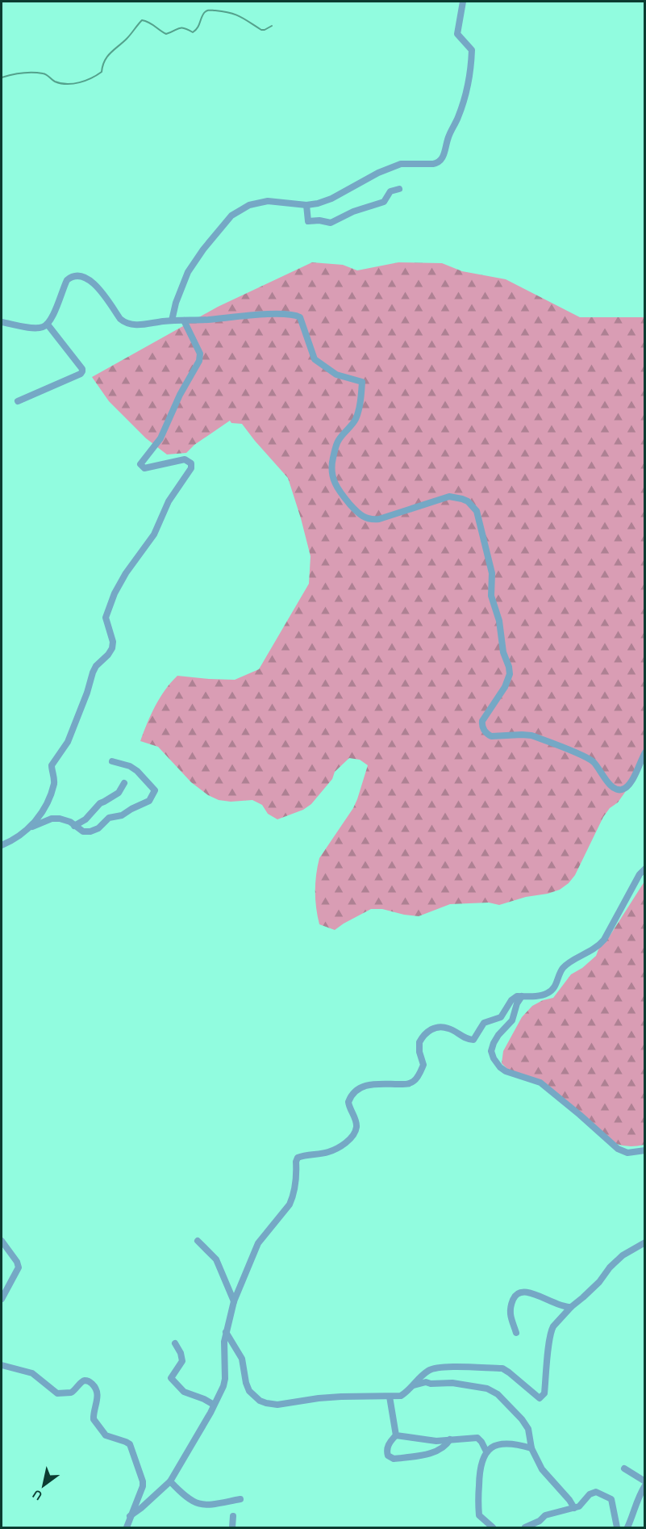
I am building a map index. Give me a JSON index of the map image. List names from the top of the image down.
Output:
{
  "north": "bottom left"
}
